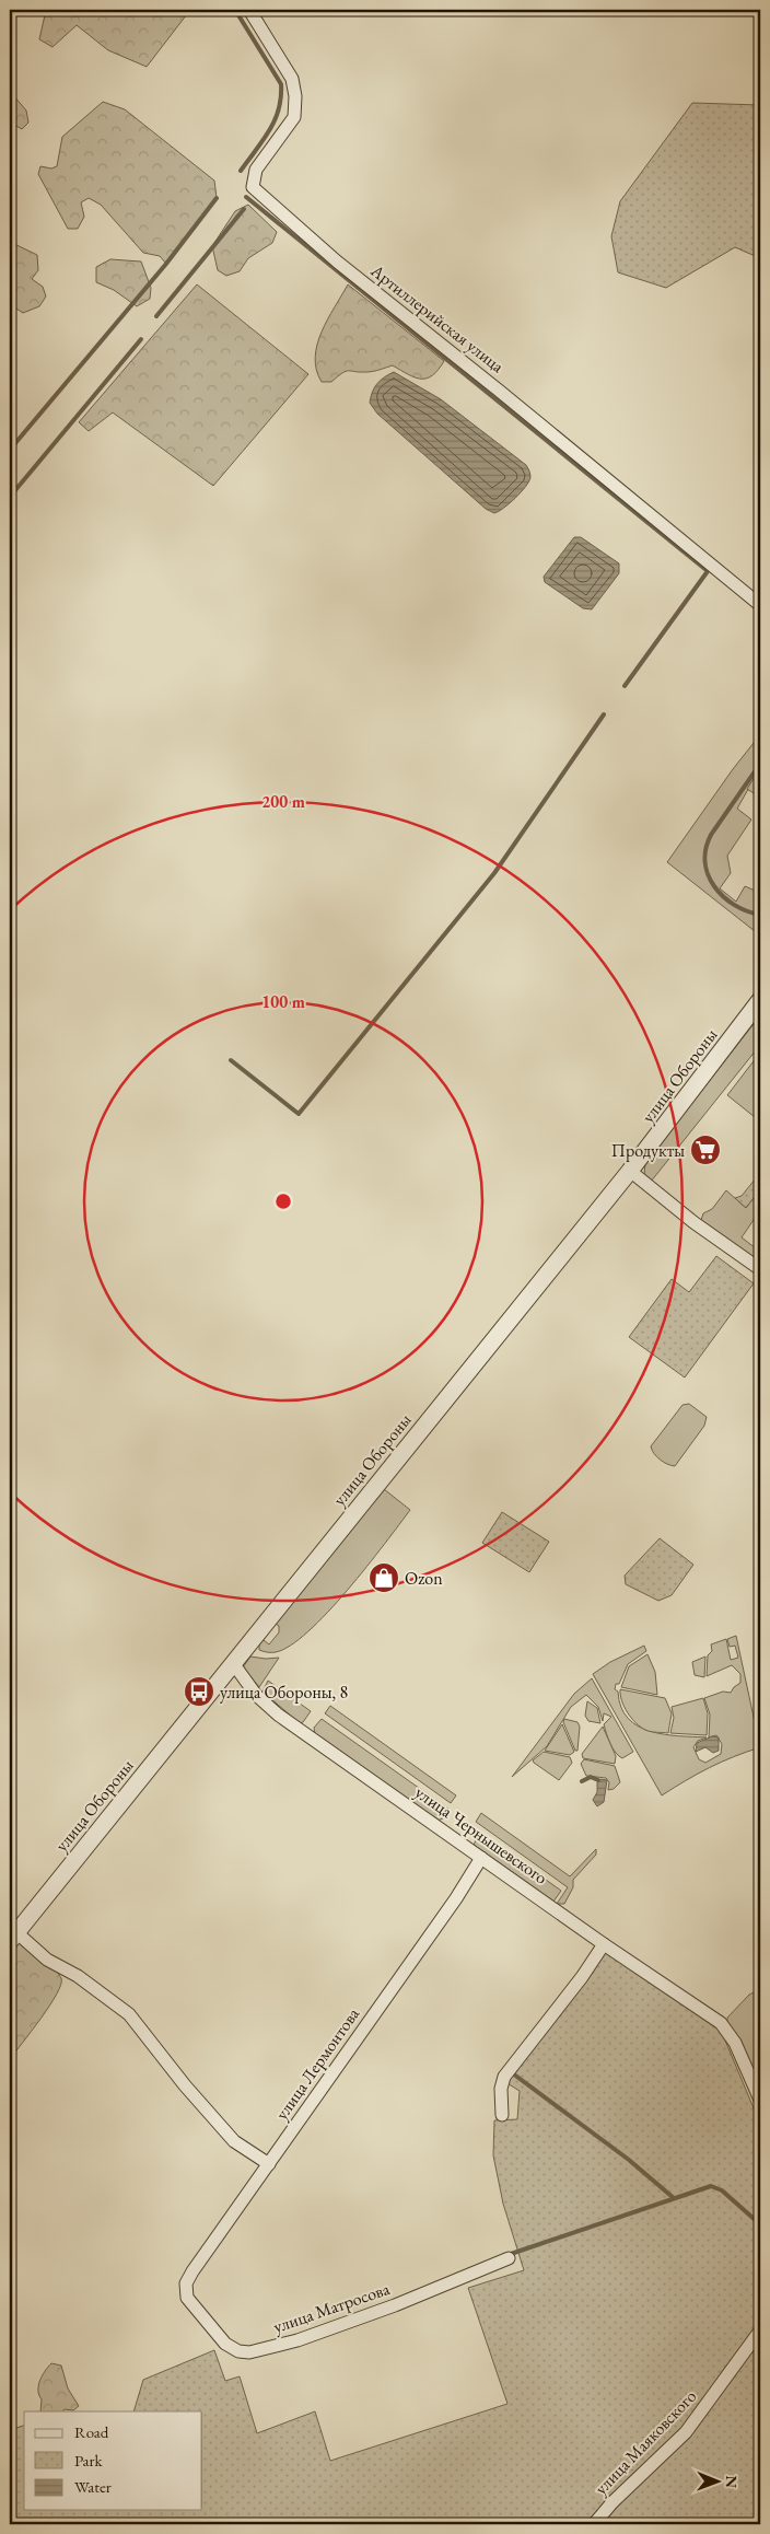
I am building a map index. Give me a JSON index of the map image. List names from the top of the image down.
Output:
{
  "streets": {
    "street": [
      "Артиллерийская улица",
      "улица Обороны",
      "улица Чернышевского",
      "улица Лермонтова",
      "улица Матросова",
      "улица Маяковского"
    ]
  },
  "crossings": [
    ["улица Обороны", "улица Чернышевского"],
    ["улица Чернышевского", "улица Лермонтова"],
    ["улица Лермонтова", "улица Матросова"]
  ],
  "places": {
    "supermarket": ["Продукты"],
    "shop": ["Ozon"],
    "bus stop": ["улица Обороны, 8"]
  },
  "legend": ["Road", "Park", "Water"],
  "north": "right",
  "rings": ["200 m", "100 m"]
}
